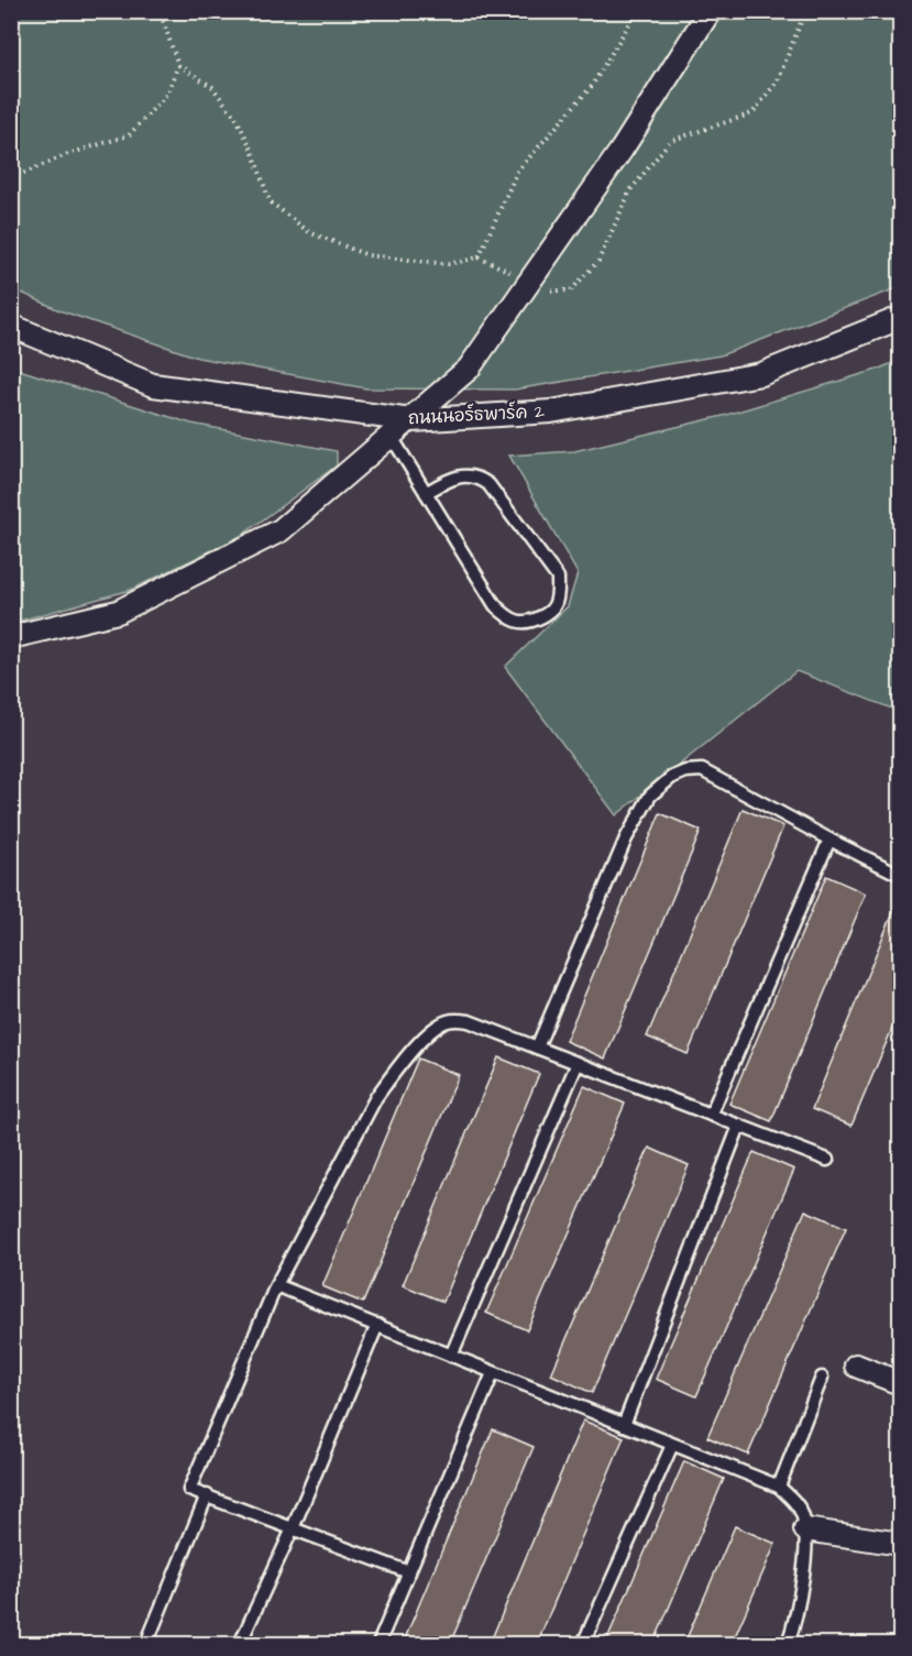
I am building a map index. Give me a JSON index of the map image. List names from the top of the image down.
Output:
{
  "streets": {
    "street": ["ถนนนอร์ธพาร์ค 2"]
  }
}
